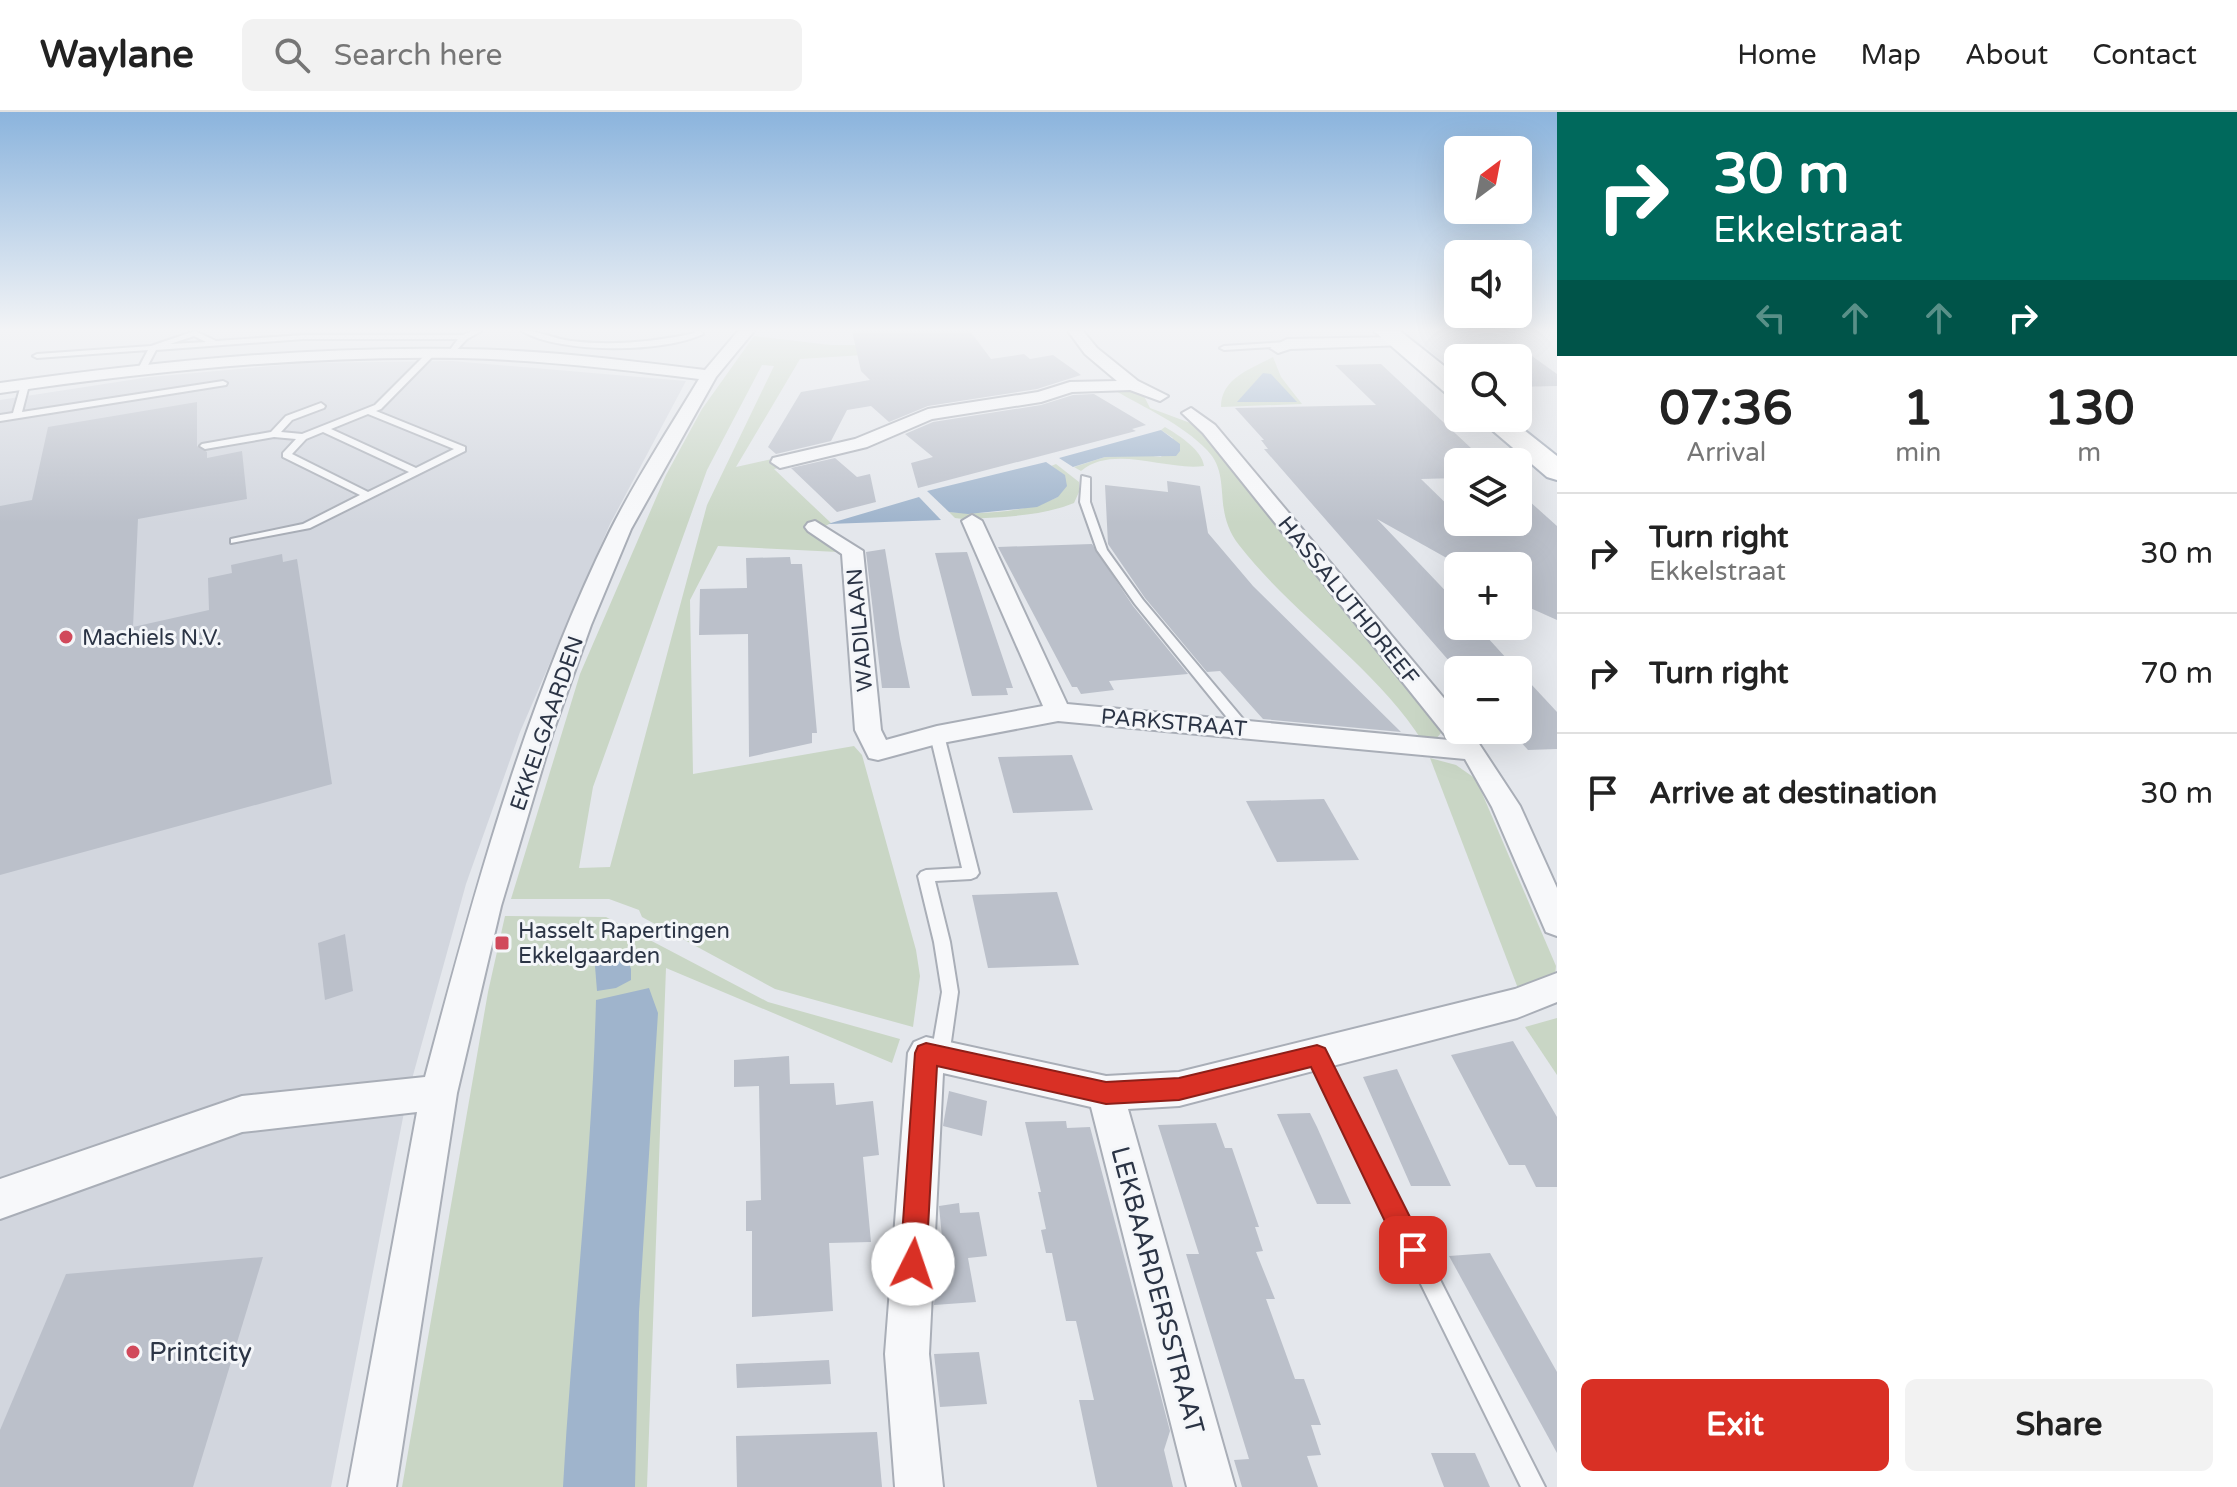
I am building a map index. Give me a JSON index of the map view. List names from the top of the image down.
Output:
{
  "streets": {
    "street": [
      "HASSALUTHDREEF",
      "WADILAAN",
      "PARKSTRAAT",
      "EKKELGAARDEN",
      "LEKBAARDERSSTRAAT"
    ]
  },
  "crossings": [
    ["HASSALUTHDREEF", "PARKSTRAAT"],
    ["WADILAAN", "PARKSTRAAT"]
  ],
  "places": {
    "other": ["Machiels N.V.", "Printcity"],
    "transit": ["Hasselt Rapertingen Ekkelgaarden"]
  },
  "north": "top right",
  "page": {
    "header": "Waylane",
    "search": "Search here",
    "nav": [
      "Home",
      "Map",
      "About",
      "Contact"
    ],
    "turn": ["30 m", "Ekkelstraat"],
    "map_buttons": ["+", "−"],
    "eta": [
      "07:36",
      "Arrival",
      "1",
      "min",
      "130",
      "m"
    ],
    "list": [
      {
        "name": "Turn right",
        "note": "Ekkelstraat",
        "value": "30 m"
      },
      {
        "name": "Turn right",
        "value": "70 m"
      },
      {
        "name": "Arrive at destination",
        "value": "30 m"
      }
    ],
    "buttons": ["Exit", "Share"]
  }
}
